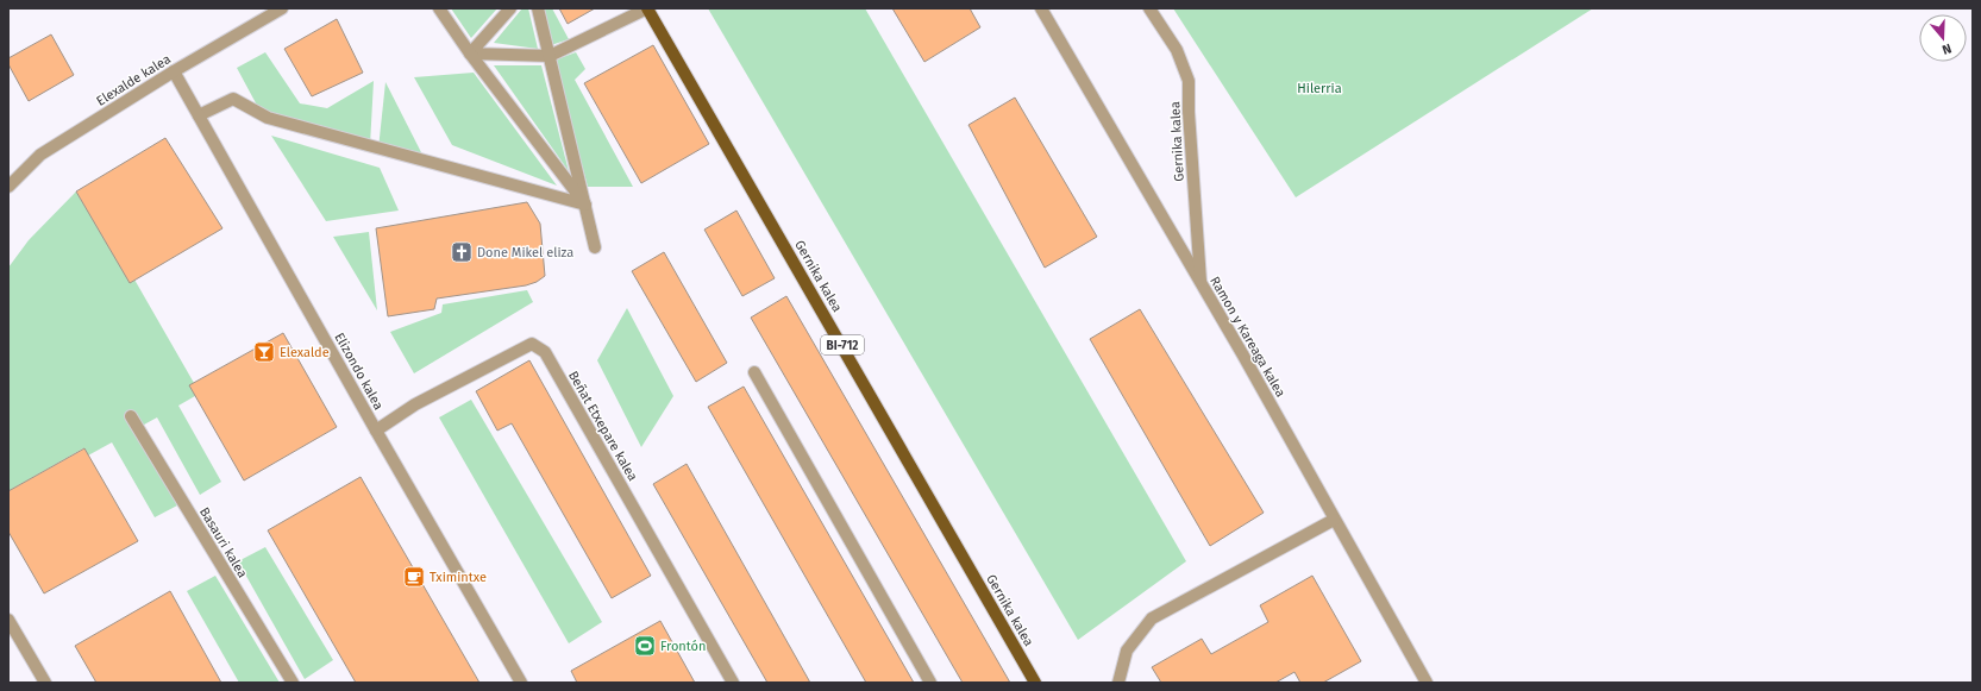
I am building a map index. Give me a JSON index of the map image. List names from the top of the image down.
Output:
{
  "streets": {
    "main road": ["Gernika kalea", "BI-712"],
    "street": [
      "Elexalde kalea",
      "Ramon y Kareaga kalea",
      "Elizondo kalea",
      "Beñat Etxepare kalea",
      "Basauri kalea"
    ]
  },
  "crossings": [
    ["Elexalde kalea", "Elizondo kalea"],
    ["Gernika kalea", "Ramon y Kareaga kalea"],
    ["Elizondo kalea", "Beñat Etxepare kalea"]
  ],
  "parks": ["Hilerria"],
  "places": {
    "church": ["Done Mikel eliza"],
    "bar": ["Elexalde"],
    "cafe": ["Tximintxe"],
    "sports": ["Frontón"]
  },
  "north": "bottom"
}
